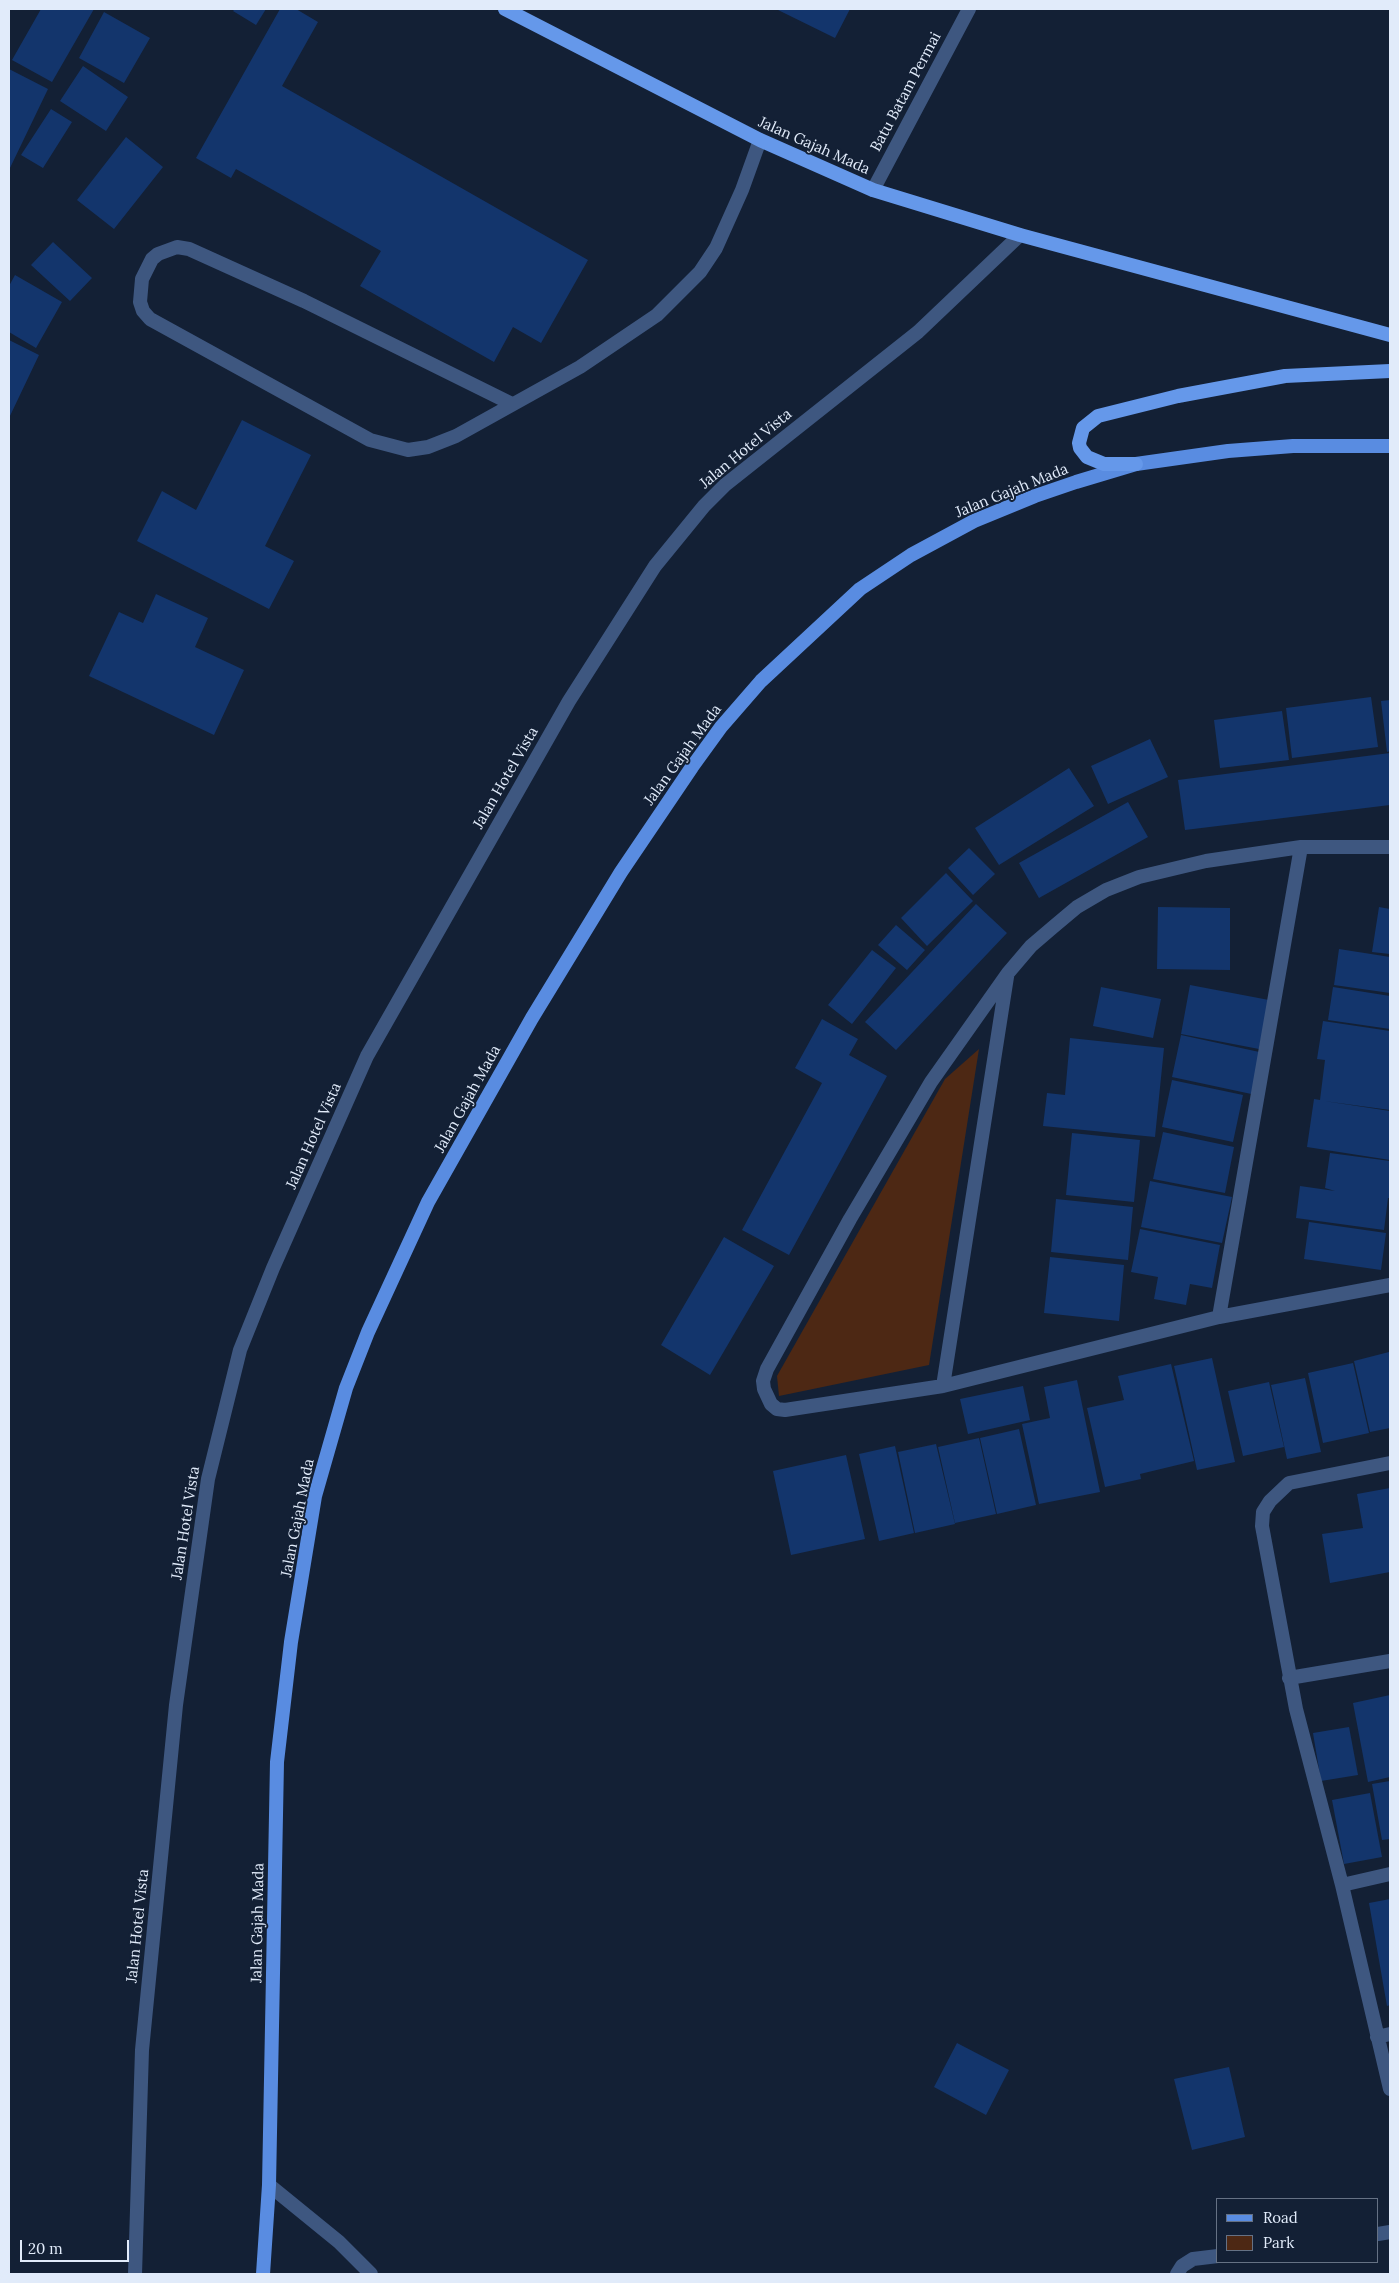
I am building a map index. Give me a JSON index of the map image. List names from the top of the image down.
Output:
{
  "streets": {
    "highway": ["Jalan Gajah Mada"],
    "street": ["Batu Batam Permai", "Jalan Hotel Vista"]
  },
  "crossings": [
    ["Batu Batam Permai", "Jalan Gajah Mada"],
    ["Jalan Gajah Mada", "Jalan Hotel Vista"]
  ],
  "legend": ["Road", "Park"],
  "scale_bar": "20 m"
}
